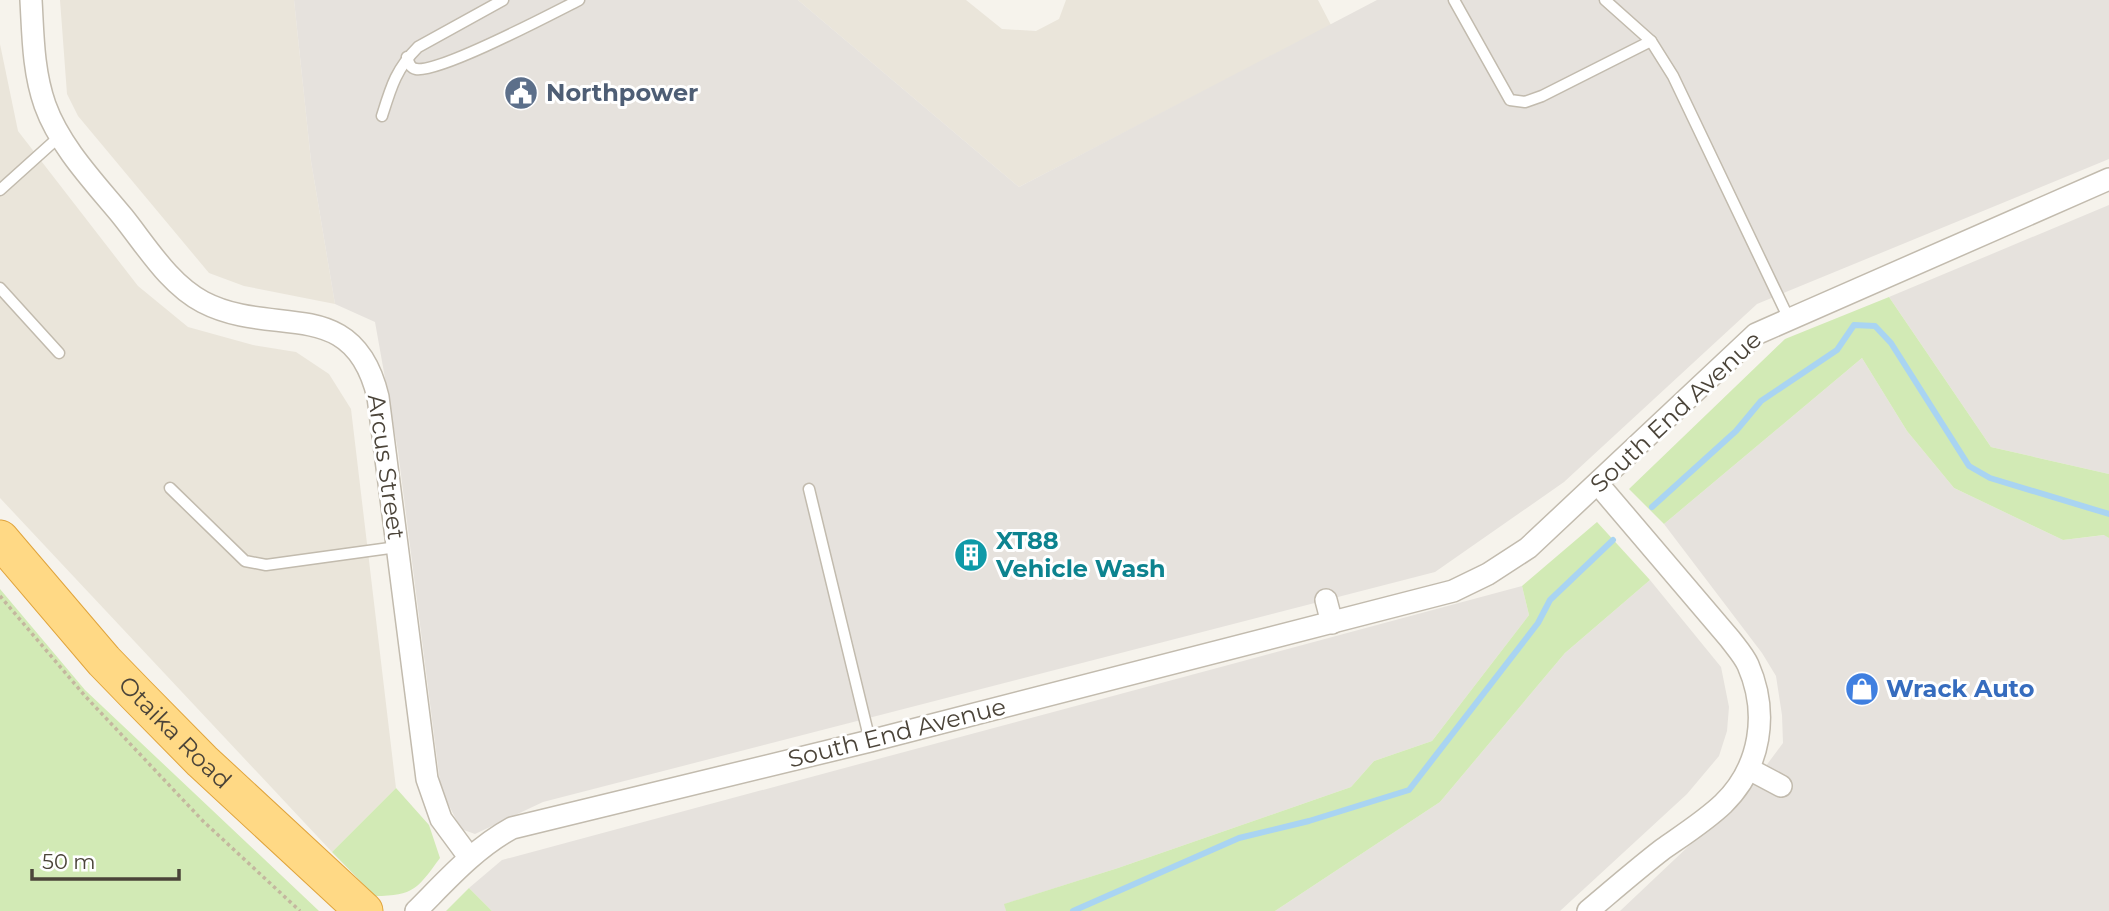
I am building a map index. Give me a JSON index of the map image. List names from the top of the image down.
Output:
{
  "streets": {
    "highway": ["Otaika Road"],
    "street": ["South End Avenue", "Arcus Street"]
  },
  "crossings": [
    ["South End Avenue", "Arcus Street"]
  ],
  "places": {
    "public building": ["Northpower"],
    "building": ["XT88 Vehicle Wash"],
    "shop": ["Wrack Auto"]
  },
  "scale_bar": "50 m"
}
